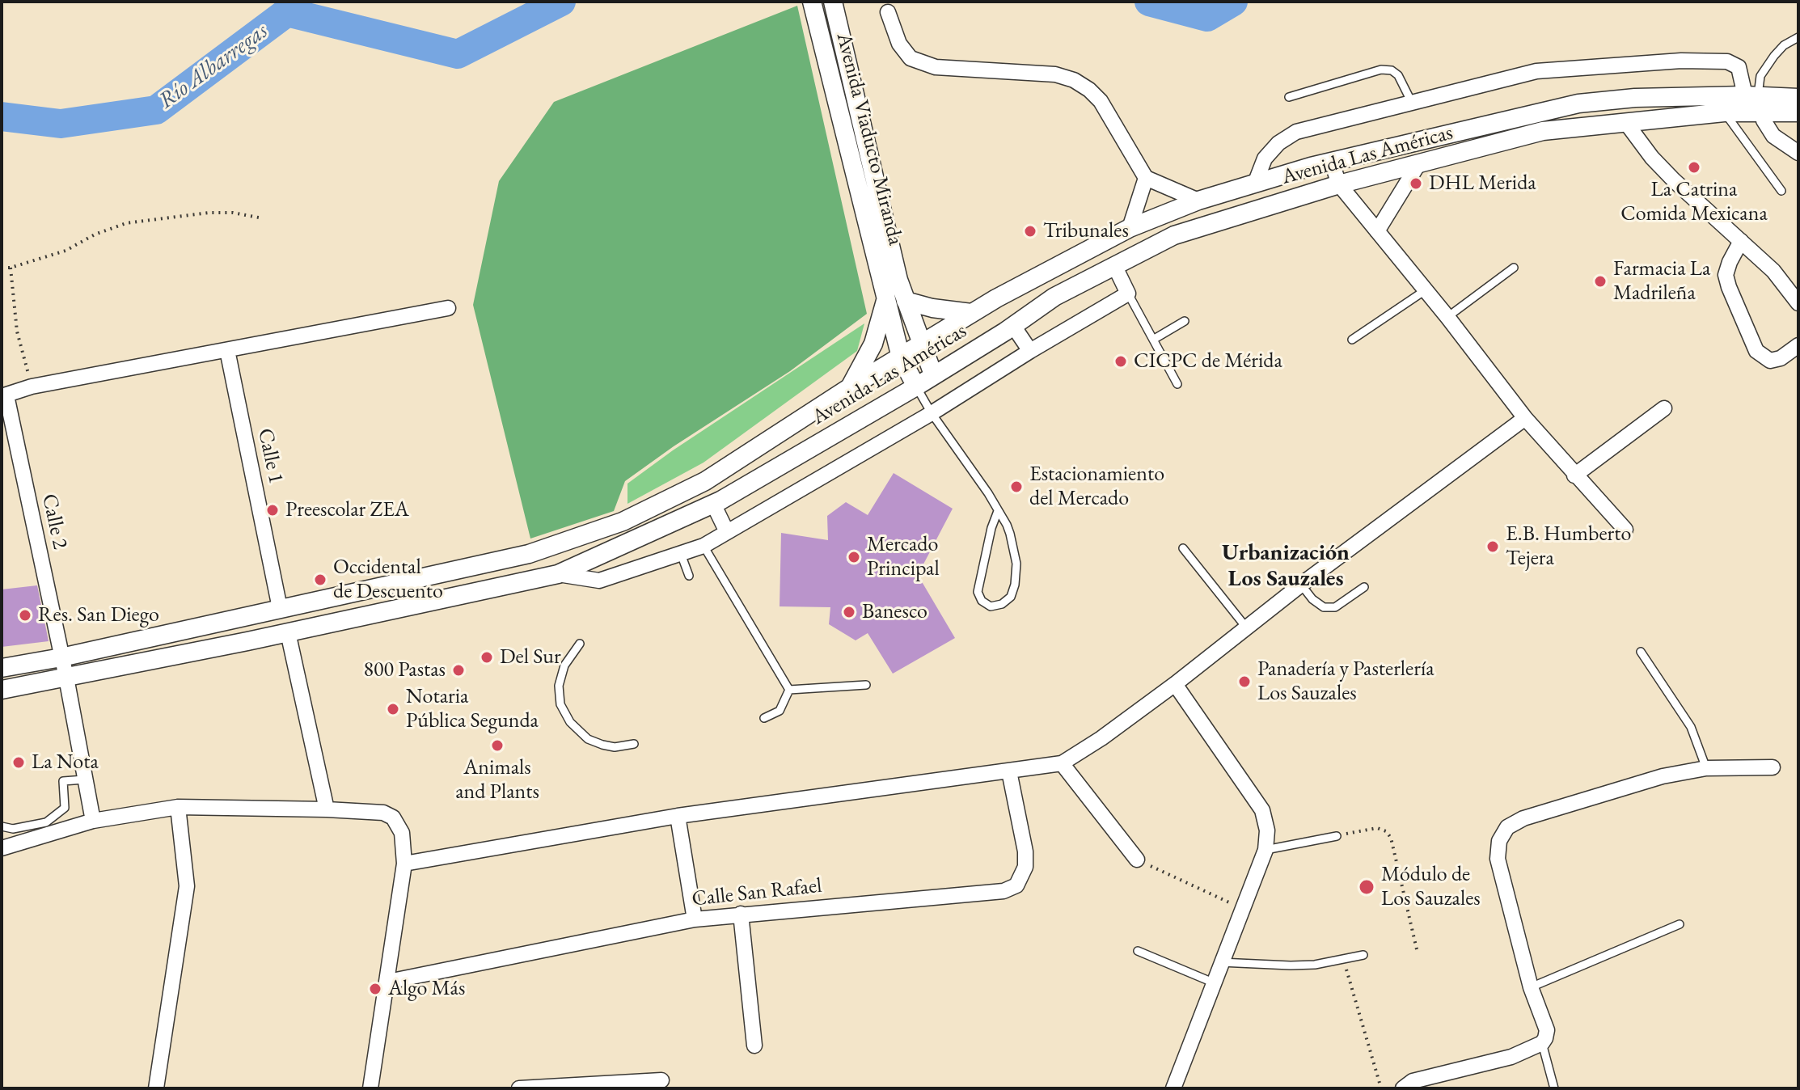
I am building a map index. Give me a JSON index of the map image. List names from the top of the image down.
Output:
{
  "streets": {
    "street": [
      "Avenida Viaducto Miranda",
      "Avenida Las Américas",
      "Calle 1",
      "Calle 2",
      "Calle San Rafael"
    ]
  },
  "crossings": [
    ["Avenida Las Américas", "Calle 1"],
    ["Avenida Las Américas", "Calle 2"]
  ],
  "districts": ["Urbanización Los Sauzales"],
  "water": ["Río Albarregas"],
  "places": [
    "La Catrina Comida Mexicana",
    "DHL Merida",
    "Tribunales",
    "Farmacia La Madrileña",
    "CICPC de Mérida",
    "Estacionamiento del Mercado",
    "Preescolar ZEA",
    "E.B. Humberto Tejera",
    "Mercado Principal",
    "Occidental de Descuento",
    "Banesco",
    "Res. San Diego",
    "Del Sur",
    "800 Pastas",
    "Panadería y Pasterlería Los Sauzales",
    "Notaria Pública Segunda",
    "Animals and Plants",
    "La Nota",
    "Módulo de Los Sauzales",
    "Algo Más"
  ]
}
